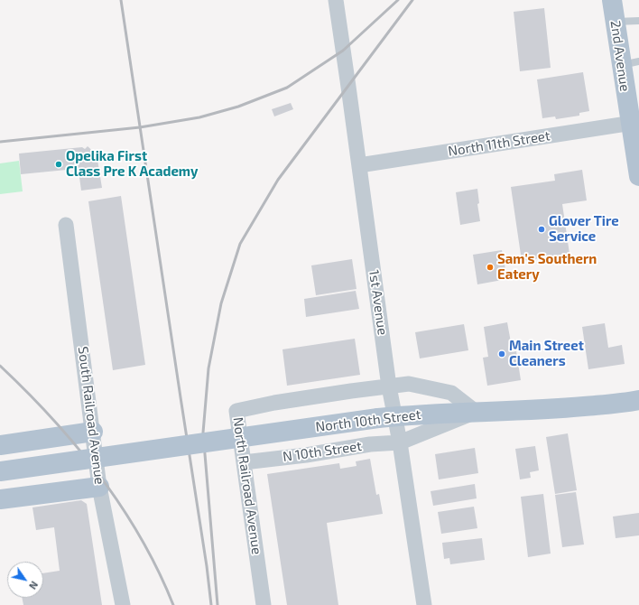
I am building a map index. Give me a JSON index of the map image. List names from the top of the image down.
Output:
{
  "streets": {
    "main road": ["2nd Avenue", "North 10th Street"],
    "street": [
      "North 11th Street",
      "1st Avenue",
      "South Railroad Avenue",
      "N 10th Street",
      "North Railroad Avenue"
    ]
  },
  "crossings": [
    ["2nd Avenue", "North 11th Street"],
    ["North 11th Street", "1st Avenue"],
    ["1st Avenue", "North 10th Street"],
    ["1st Avenue", "N 10th Street"],
    ["1st Avenue", "North Railroad Avenue"],
    ["North 10th Street", "N 10th Street"],
    ["North 10th Street", "North Railroad Avenue"],
    ["N 10th Street", "North Railroad Avenue"]
  ],
  "places": [
    "Opelika First Class Pre K Academy",
    "Glover Tire Service",
    "Sam's Southern Eatery",
    "Main Street Cleaners"
  ],
  "north": "bottom right"
}
